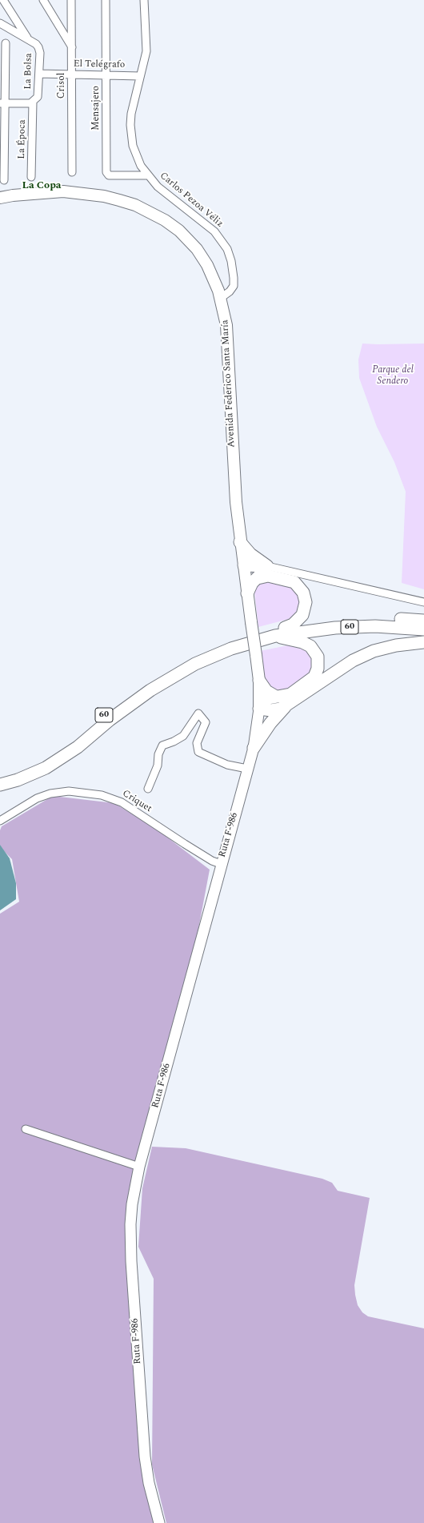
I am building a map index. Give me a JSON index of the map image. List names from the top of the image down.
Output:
{
  "streets": {
    "highway": ["60"],
    "main road": ["Avenida Federico Santa María", "Ruta F-986"],
    "street": [
      "El Telégrafo",
      "La Bolsa",
      "Crisol",
      "Mensajero",
      "La Época",
      "Carlos Pezoa Véliz",
      "Criquet"
    ]
  },
  "crossings": [
    ["El Telégrafo", "La Bolsa"],
    ["El Telégrafo", "Crisol"],
    ["El Telégrafo", "Mensajero"],
    ["El Telégrafo", "Carlos Pezoa Véliz"],
    ["La Bolsa", "La Época"],
    ["Mensajero", "Carlos Pezoa Véliz"],
    ["Carlos Pezoa Véliz", "Avenida Federico Santa María"],
    ["Avenida Federico Santa María", "Ruta F-986"],
    ["Criquet", "Ruta F-986"]
  ],
  "districts": ["La Copa"],
  "parks": ["Parque del Sendero"]
}
